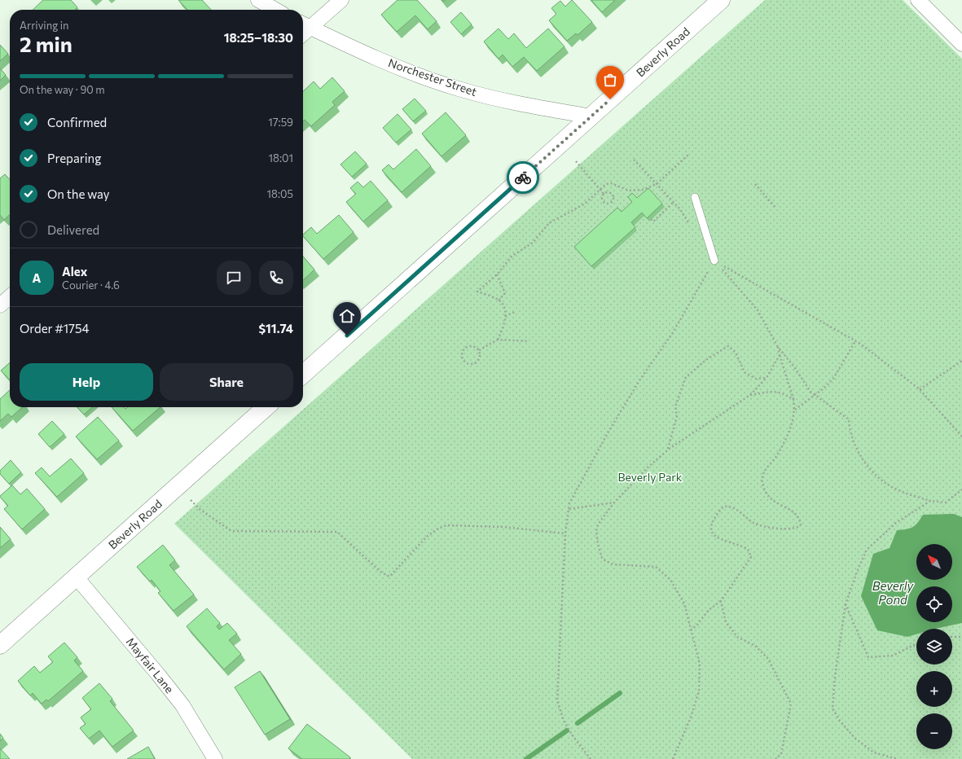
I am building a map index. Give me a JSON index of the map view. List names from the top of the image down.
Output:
{
  "streets": {
    "street": ["Beverly Road", "Norchester Street", "Mayfair Lane"]
  },
  "crossings": [
    ["Beverly Road", "Norchester Street"],
    ["Beverly Road", "Mayfair Lane"]
  ],
  "water": ["Beverly Pond"],
  "parks": ["Beverly Park"],
  "north": "top left",
  "page": {
    "heading": ["2 min", "Arriving in", "18:25–18:30"],
    "panel": [
      "Alex",
      "Courier · 4.6",
      "Order #1754",
      "$11.74"
    ],
    "bar": "On the way · 90 m",
    "list": [
      ["Confirmed", "17:59"],
      ["Preparing", "18:01"],
      ["On the way", "18:05"],
      "Delivered"
    ],
    "round": "A",
    "buttons": ["Help", "Share"],
    "map_buttons": ["+", "−"]
  }
}
